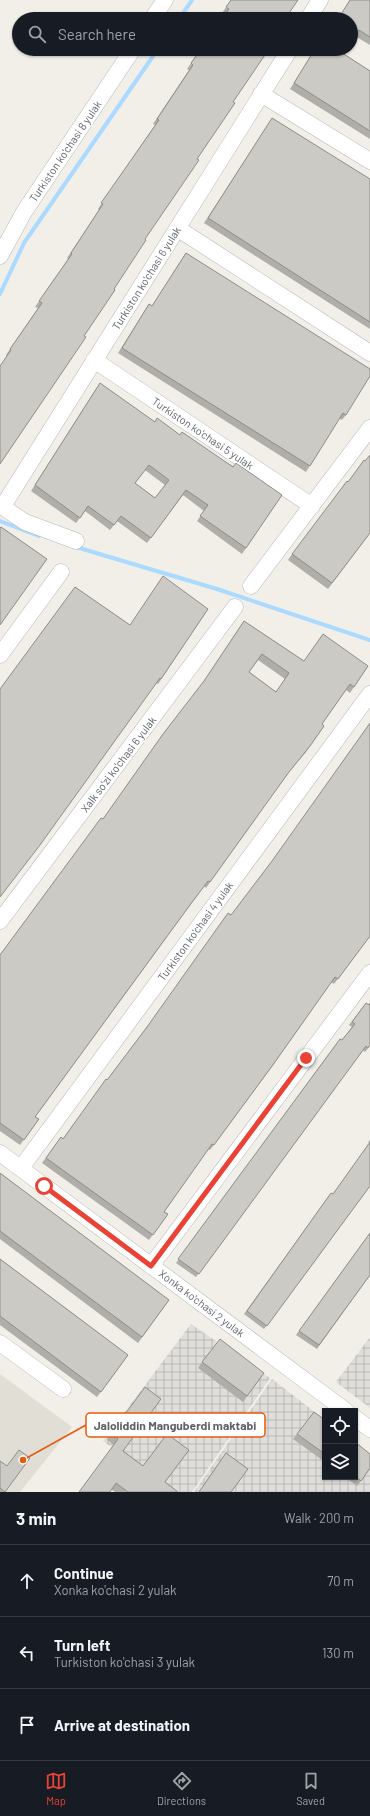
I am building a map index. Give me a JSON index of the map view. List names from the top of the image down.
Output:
{
  "streets": {
    "street": [
      "Turkiston ko'chasi 8 yulak",
      "Turkiston ko'chasi 6 yulak",
      "Turkiston ko'chasi 5 yulak",
      "Xalk so'zi ko'chasi 6 yulak",
      "Turkiston ko'chasi 4 yulak",
      "Xonka ko'chasi 2 yulak"
    ]
  },
  "crossings": [
    ["Turkiston ko'chasi 6 yulak", "Turkiston ko'chasi 5 yulak"],
    ["Turkiston ko'chasi 4 yulak", "Xonka ko'chasi 2 yulak"]
  ],
  "places": ["Jaloliddin Manguberdi maktabi"],
  "page": {
    "search": "Search here",
    "heading": ["3 min", "Walk · 200 m"],
    "list": [
      ["Continue", "Xonka ko'chasi 2 yulak", "70 m"],
      ["Turn left", "Turkiston ko'chasi 3 yulak", "130 m"],
      "Arrive at destination"
    ],
    "nav": ["Map", "Directions", "Saved"]
  }
}
